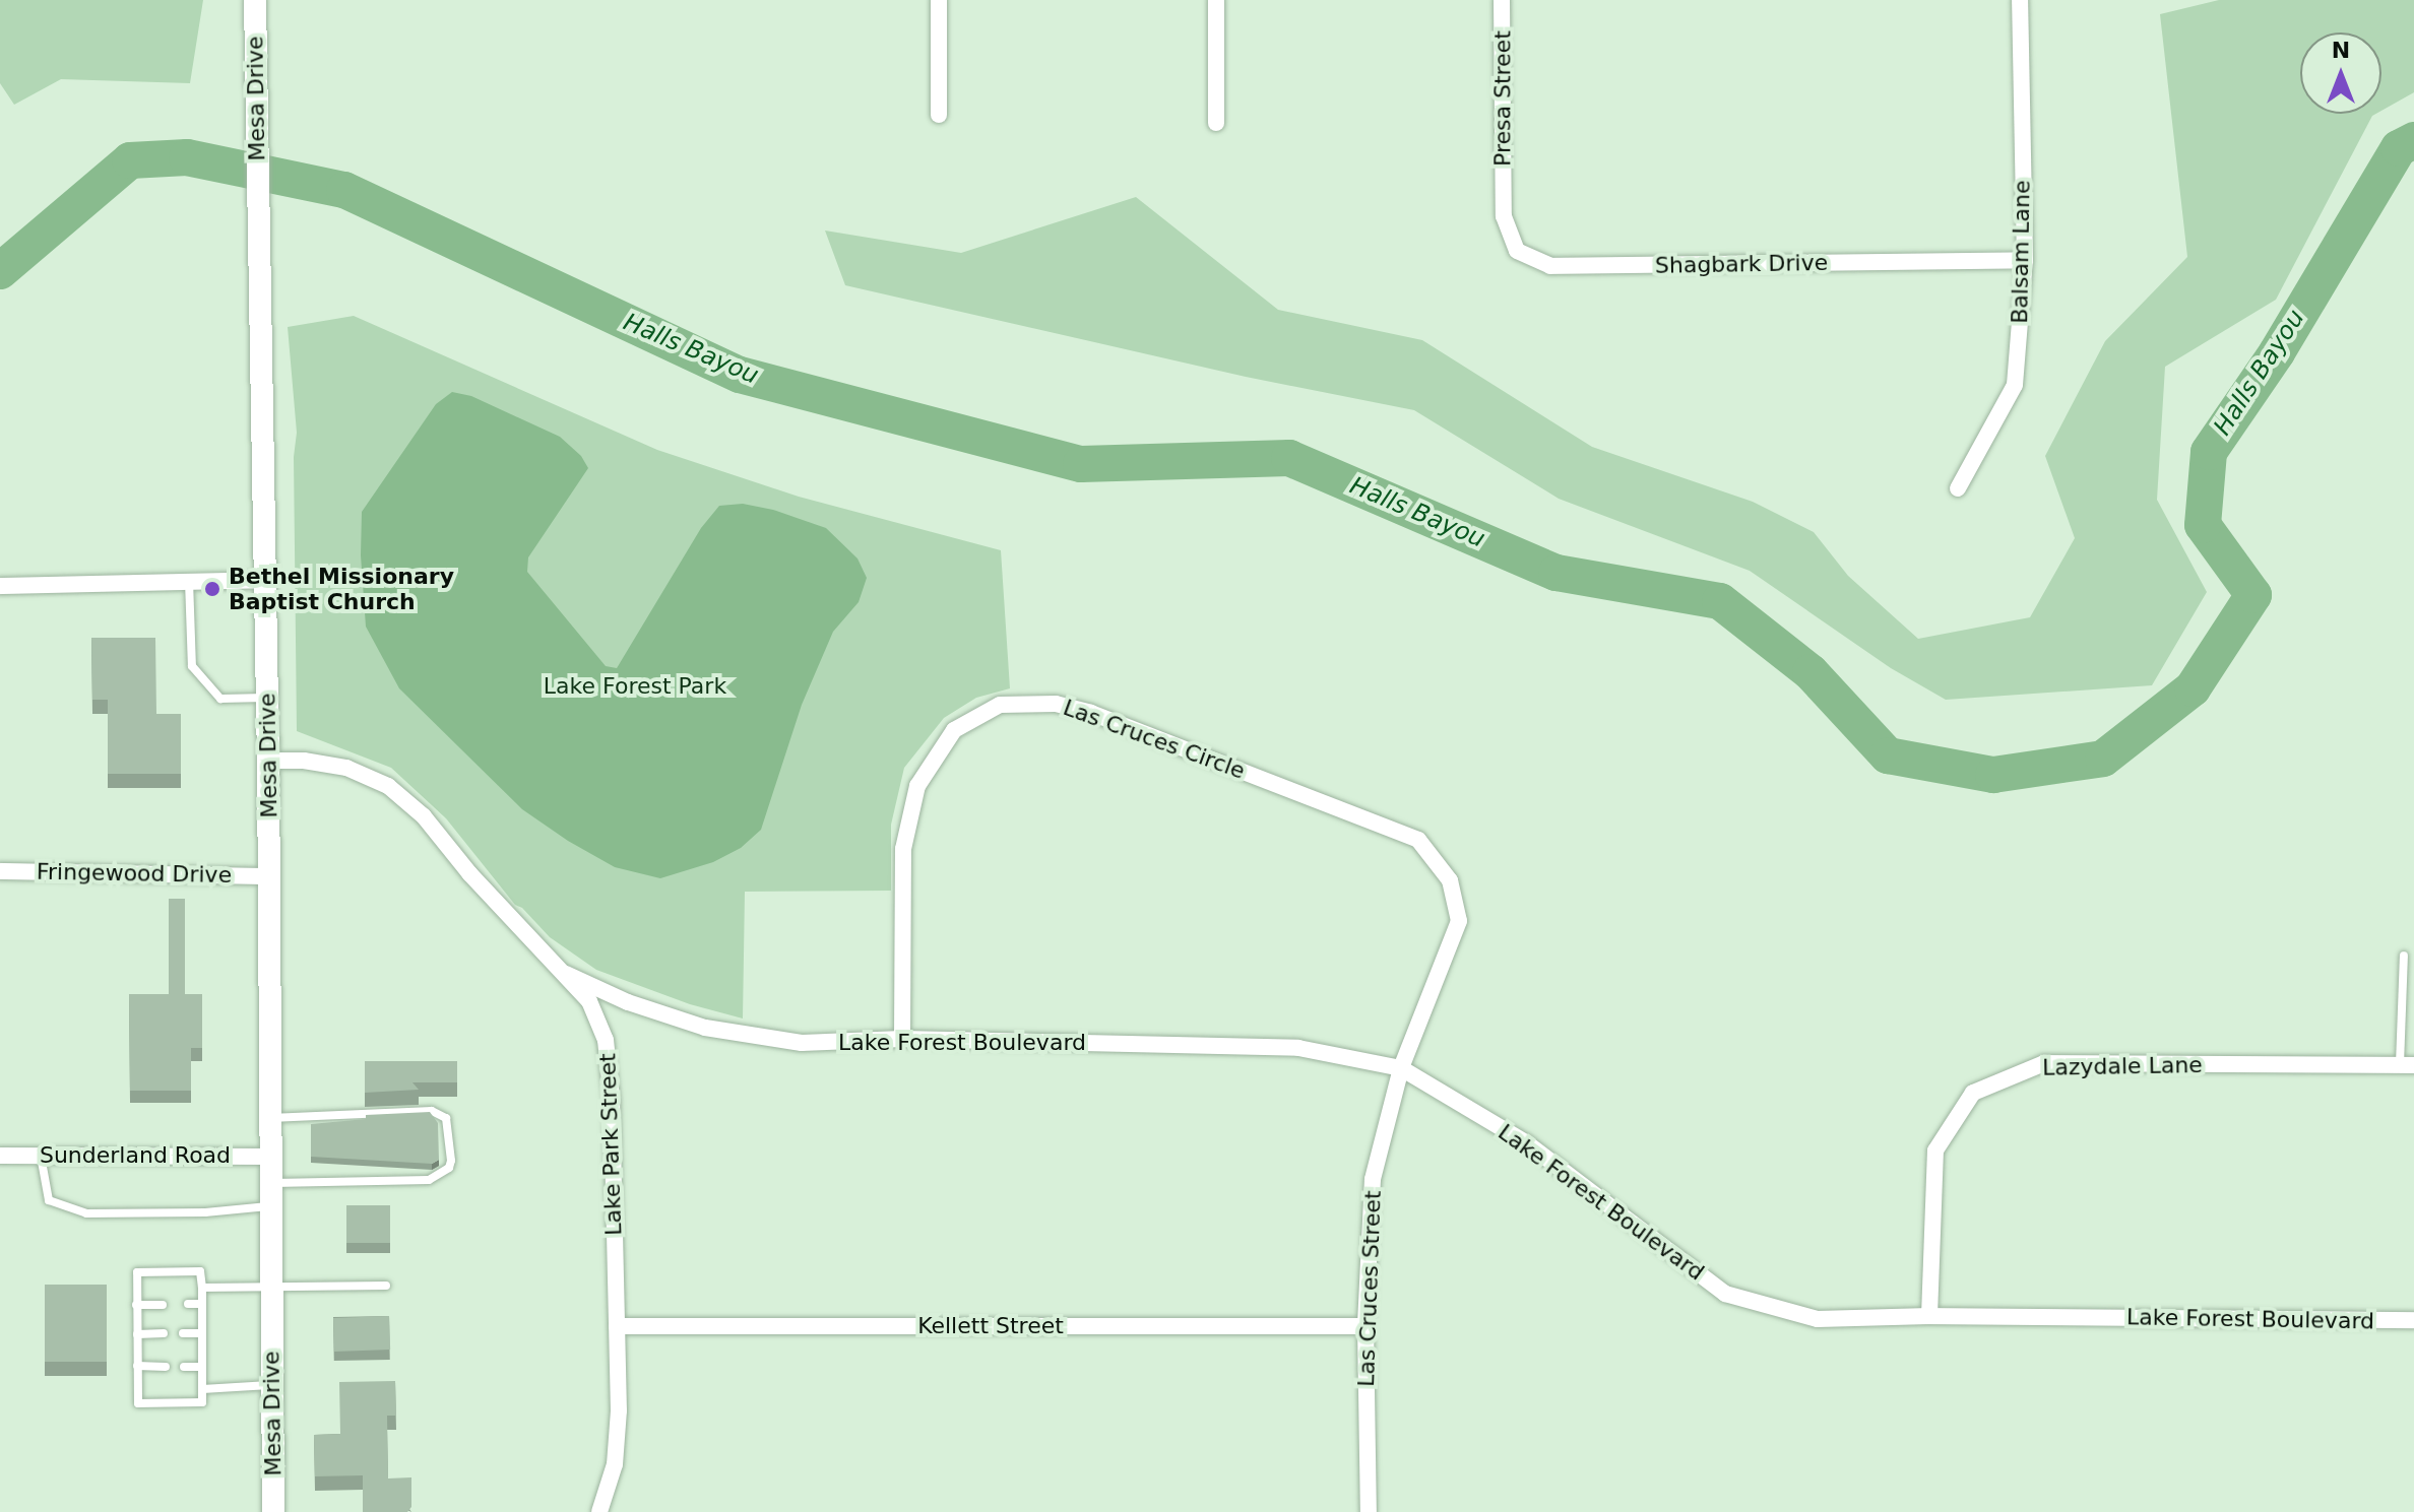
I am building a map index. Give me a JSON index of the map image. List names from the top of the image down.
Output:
{
  "streets": {
    "main road": ["Mesa Drive"],
    "street": [
      "Presa Street",
      "Balsam Lane",
      "Shagbark Drive",
      "Las Cruces Circle",
      "Fringewood Drive",
      "Lake Forest Boulevard",
      "Lazydale Lane",
      "Lake Park Street",
      "Sunderland Road",
      "Las Cruces Street",
      "Kellett Street"
    ]
  },
  "crossings": [
    ["Mesa Drive", "Fringewood Drive"],
    ["Mesa Drive", "Lake Park Street"],
    ["Mesa Drive", "Sunderland Road"],
    ["Presa Street", "Shagbark Drive"],
    ["Balsam Lane", "Shagbark Drive"],
    ["Las Cruces Circle", "Lake Forest Boulevard"],
    ["Las Cruces Circle", "Las Cruces Street"],
    ["Lake Forest Boulevard", "Lazydale Lane"],
    ["Lake Forest Boulevard", "Lake Park Street"],
    ["Lake Forest Boulevard", "Las Cruces Street"],
    ["Lake Park Street", "Kellett Street"],
    ["Las Cruces Street", "Kellett Street"]
  ],
  "water": ["Halls Bayou"],
  "parks": ["Lake Forest Park"],
  "places": ["Bethel Missionary Baptist Church"],
  "north": "top"
}
